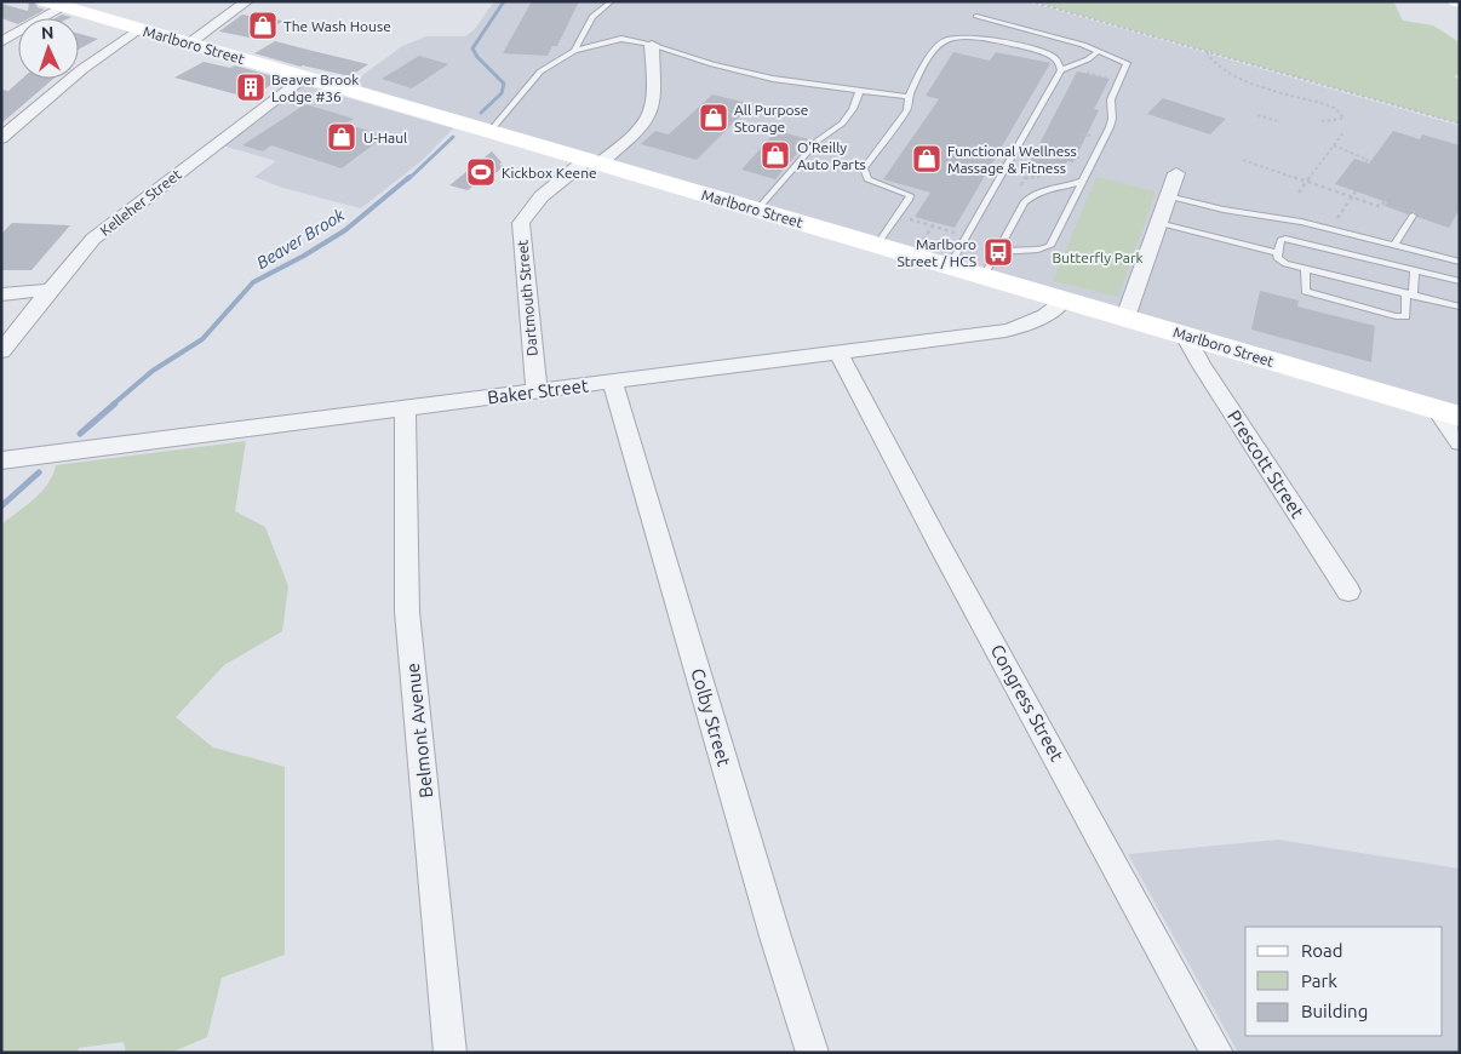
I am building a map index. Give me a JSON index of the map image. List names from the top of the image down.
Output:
{
  "streets": {
    "street": [
      "Marlboro Street",
      "Kelleher Street",
      "Dartmouth Street",
      "Baker Street",
      "Prescott Street",
      "Congress Street",
      "Colby Street",
      "Belmont Avenue"
    ]
  },
  "crossings": [
    ["Marlboro Street", "Kelleher Street"],
    ["Marlboro Street", "Dartmouth Street"],
    ["Marlboro Street", "Baker Street"],
    ["Marlboro Street", "Prescott Street"],
    ["Dartmouth Street", "Baker Street"],
    ["Baker Street", "Congress Street"],
    ["Baker Street", "Colby Street"],
    ["Baker Street", "Belmont Avenue"]
  ],
  "water": ["Beaver Brook"],
  "parks": ["Butterfly Park"],
  "places": {
    "shop": [
      "The Wash House",
      "All Purpose Storage",
      "U-Haul",
      "O'Reilly Auto Parts",
      "Functional Wellness Massage & Fitness"
    ],
    "building": ["Beaver Brook Lodge #36"],
    "sports": ["Kickbox Keene"],
    "bus stop": ["Marlboro Street / HCS"]
  },
  "legend": ["Road", "Park", "Building"],
  "north": "top"
}
